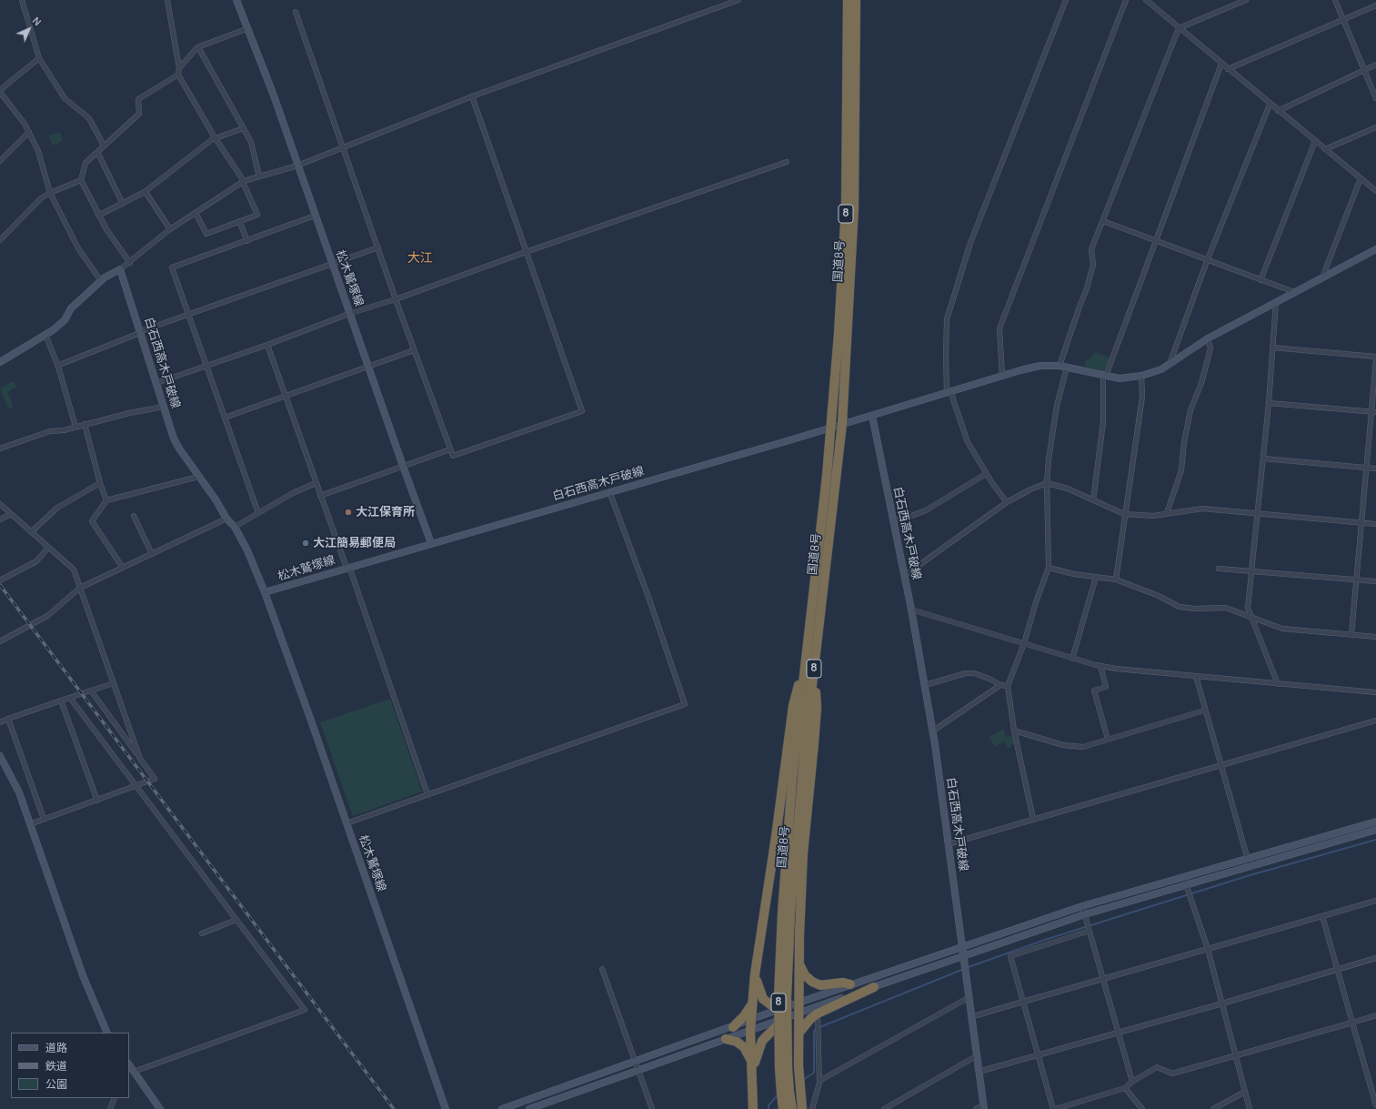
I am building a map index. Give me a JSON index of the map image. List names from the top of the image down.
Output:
{
  "streets": {
    "highway": ["8", "国道8号"],
    "main road": ["松木鷲塚線", "白石西高木戸破線"]
  },
  "crossings": [
    ["国道8号", "白石西高木戸破線"],
    ["松木鷲塚線", "白石西高木戸破線"]
  ],
  "districts": ["大江"],
  "places": ["大江保育所", "大江簡易郵便局"],
  "legend": ["道路", "鉄道", "公園"],
  "north": "top right"
}
